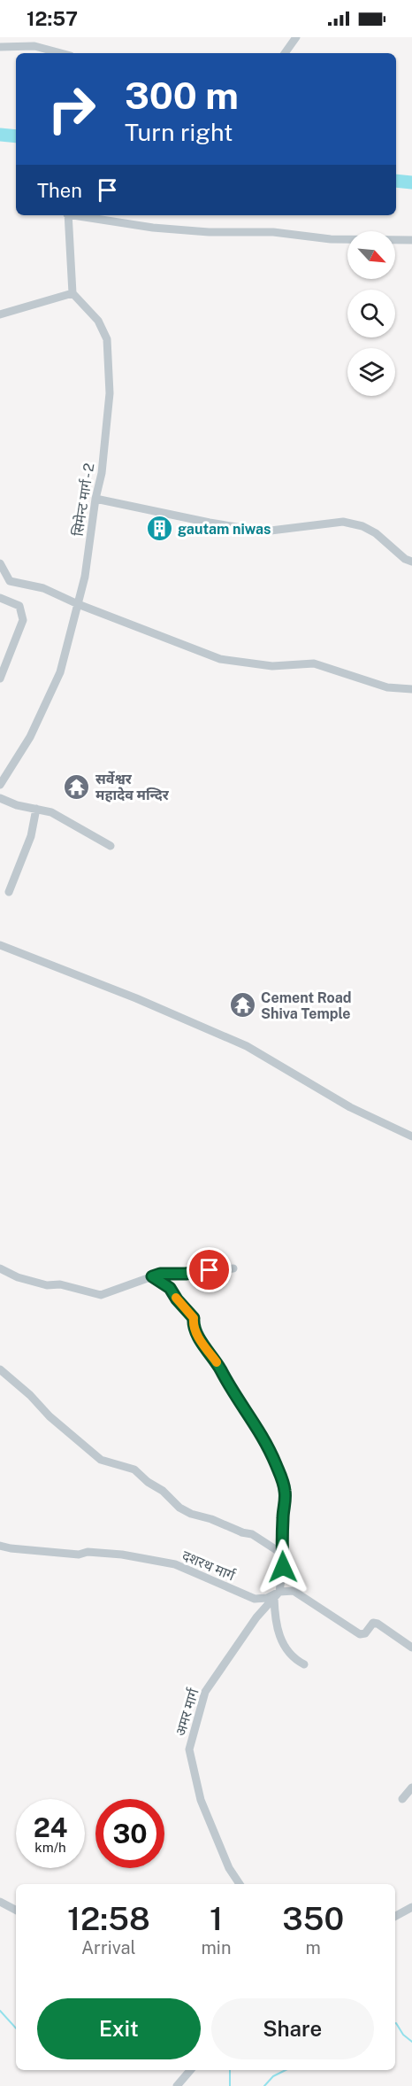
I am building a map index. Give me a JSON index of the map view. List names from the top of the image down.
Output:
{
  "streets": {
    "street": ["सिमेन्ट मार्ग - 2", "दशरथ मार्ग", "अमर मार्ग"]
  },
  "crossings": [
    ["दशरथ मार्ग", "अमर मार्ग"]
  ],
  "places": {
    "building": ["gautam niwas"],
    "temple": ["सर्वेश्वर महादेव मन्दिर", "Cement Road Shiva Temple"]
  },
  "north": "bottom right",
  "page": {
    "status": "12:57",
    "turn": ["300 m", "Turn right"],
    "then": "Then",
    "speed": "24 km/h",
    "limit": "30",
    "eta": [
      "12:58",
      "Arrival",
      "1",
      "min",
      "350",
      "m"
    ],
    "buttons": ["Exit", "Share"]
  }
}
